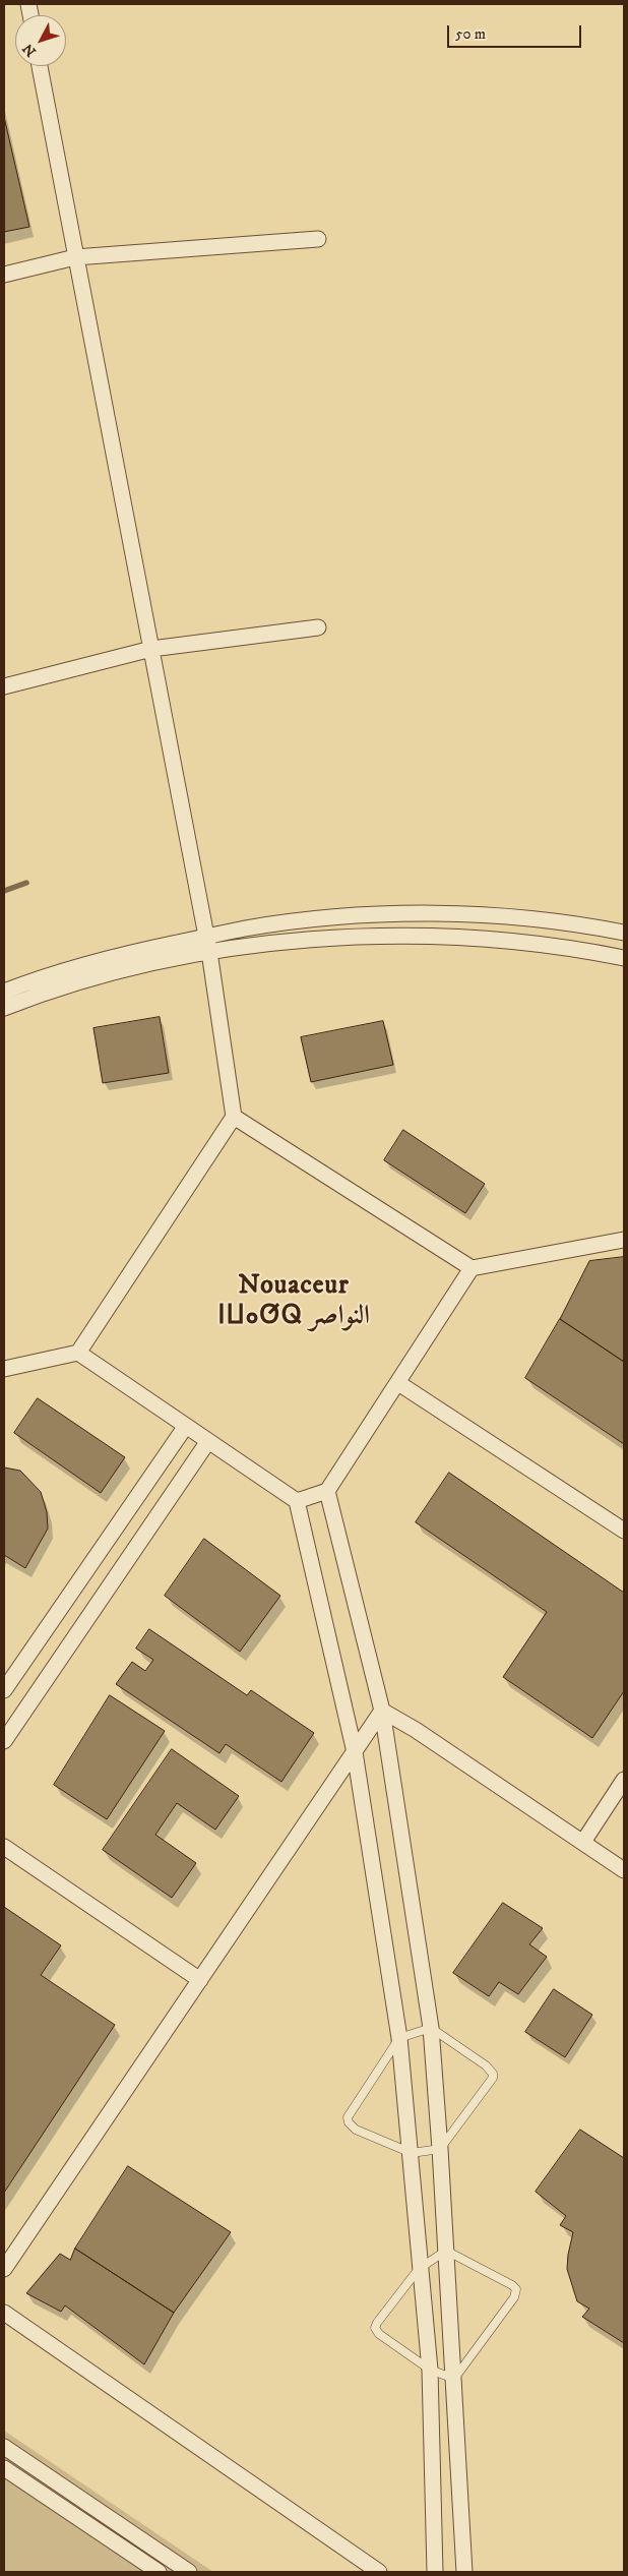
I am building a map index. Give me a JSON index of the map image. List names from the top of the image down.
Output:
{
  "districts": ["Nouaceur ⵏⵡⴰⵚⵕ النواصر"],
  "scale_bar": "50 m",
  "north": "bottom left"
}
